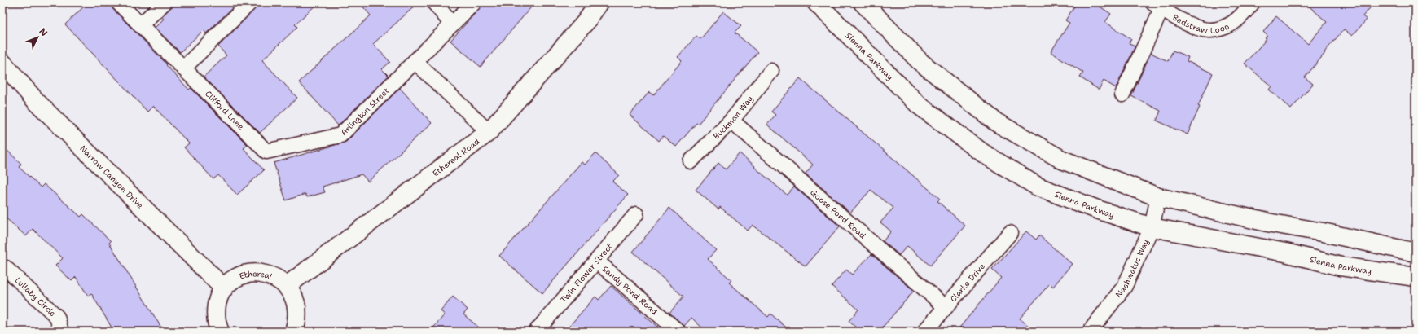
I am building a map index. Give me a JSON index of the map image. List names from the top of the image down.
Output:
{
  "streets": {
    "main road": [
      "Sienna Parkway",
      "Ethereal Road",
      "Narrow Canyon Drive",
      "Ethereal"
    ],
    "street": [
      "Bedstraw Loop",
      "Clifford Lane",
      "Arlington Street",
      "Buckman Way",
      "Goose Pond Road",
      "Nashwatuc Way",
      "Twin Flower Street",
      "Clarke Drive",
      "Sandy Pond Road",
      "Lullaby Circle"
    ]
  },
  "crossings": [
    ["Sienna Parkway", "Nashwatuc Way"],
    ["Clifford Lane", "Arlington Street"],
    ["Buckman Way", "Goose Pond Road"],
    ["Ethereal Road", "Ethereal"],
    ["Narrow Canyon Drive", "Ethereal"],
    ["Goose Pond Road", "Clarke Drive"],
    ["Twin Flower Street", "Sandy Pond Road"]
  ],
  "north": "top right"
}
